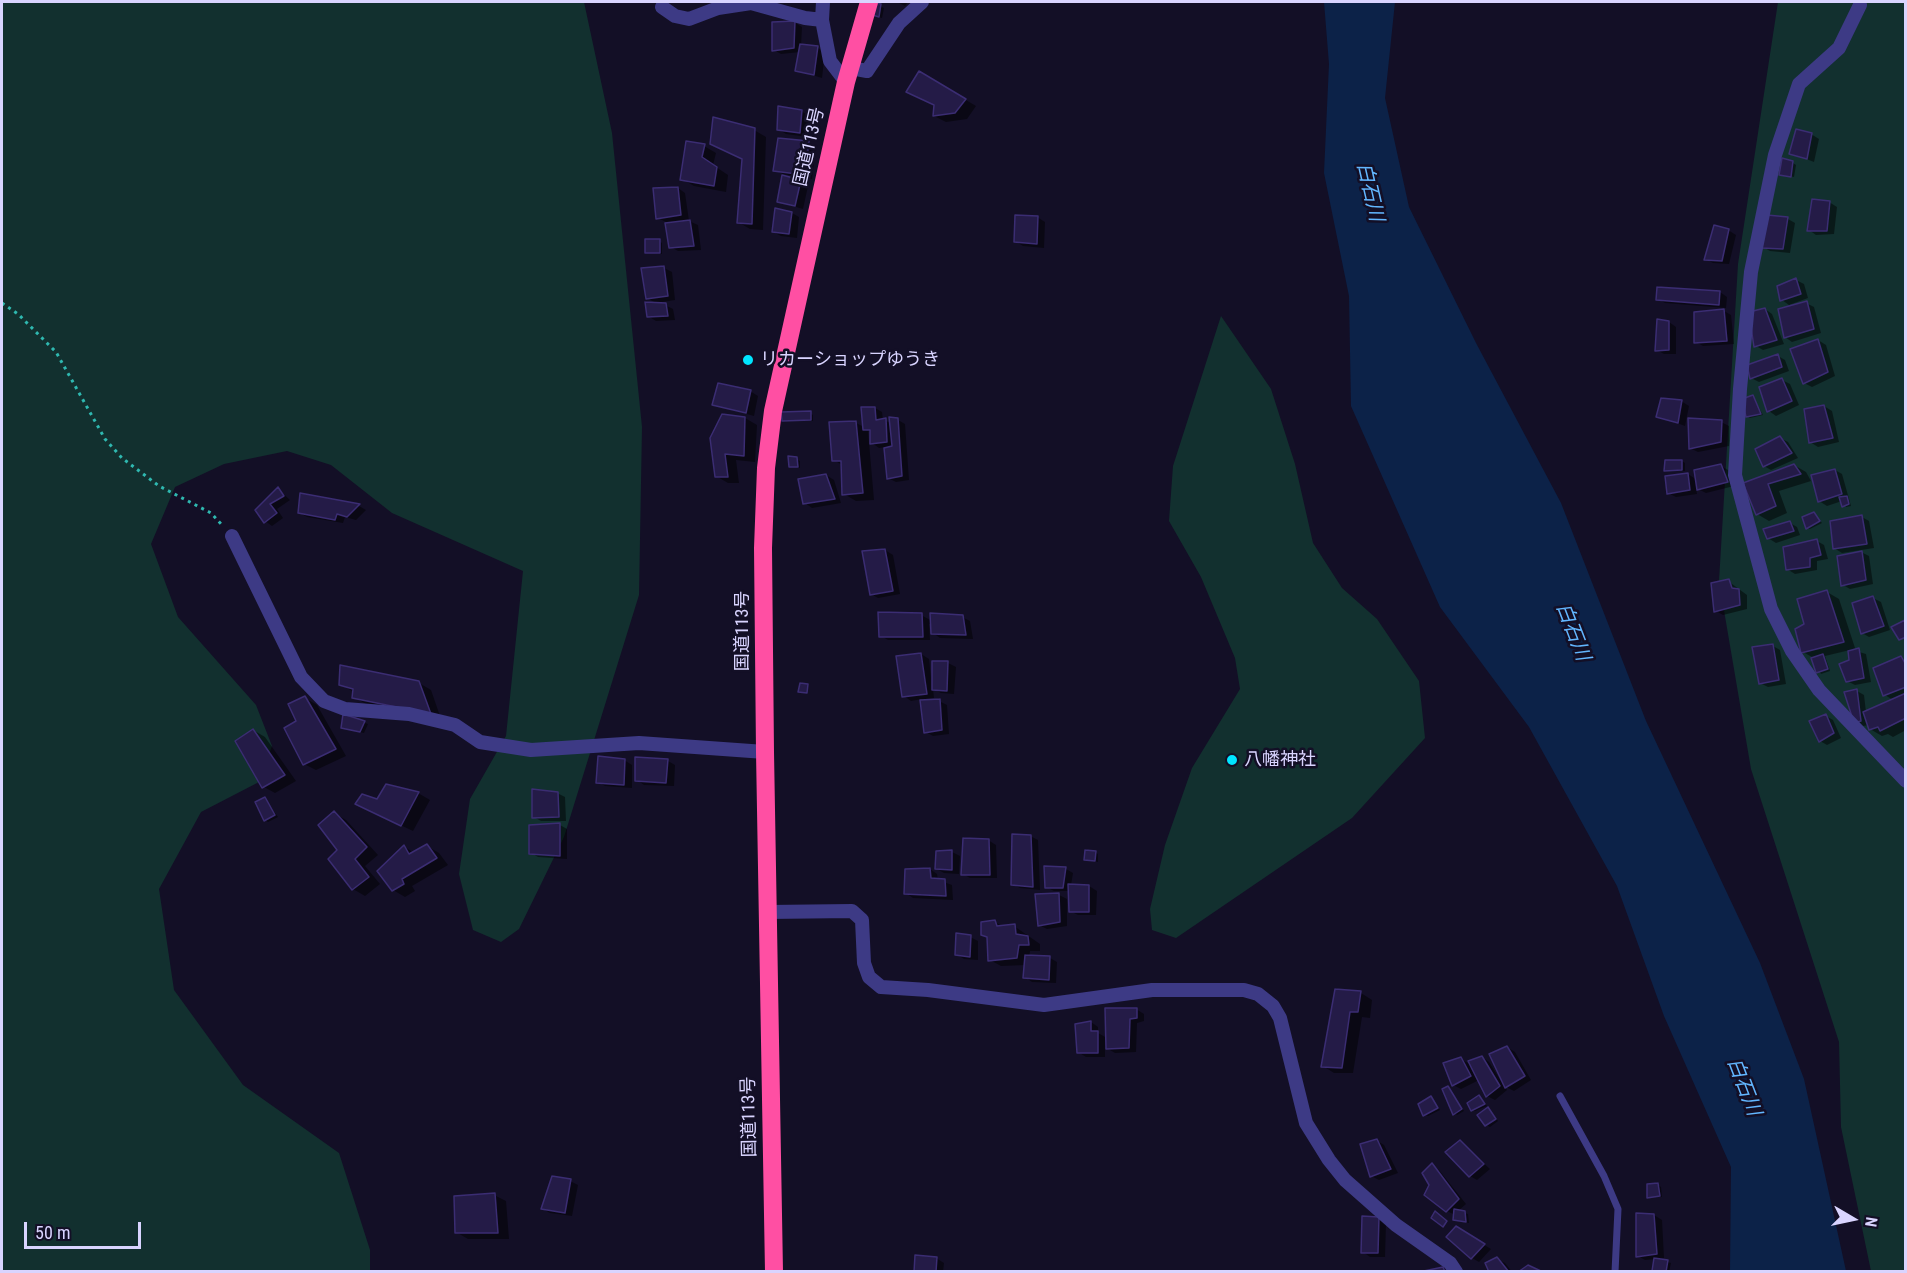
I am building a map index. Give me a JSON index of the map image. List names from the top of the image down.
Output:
{
  "streets": {
    "highway": ["国道113号"]
  },
  "water": ["白石川"],
  "places": ["リカーショップゆうき", "八幡神社"],
  "scale_bar": "50 m",
  "north": "right"
}
